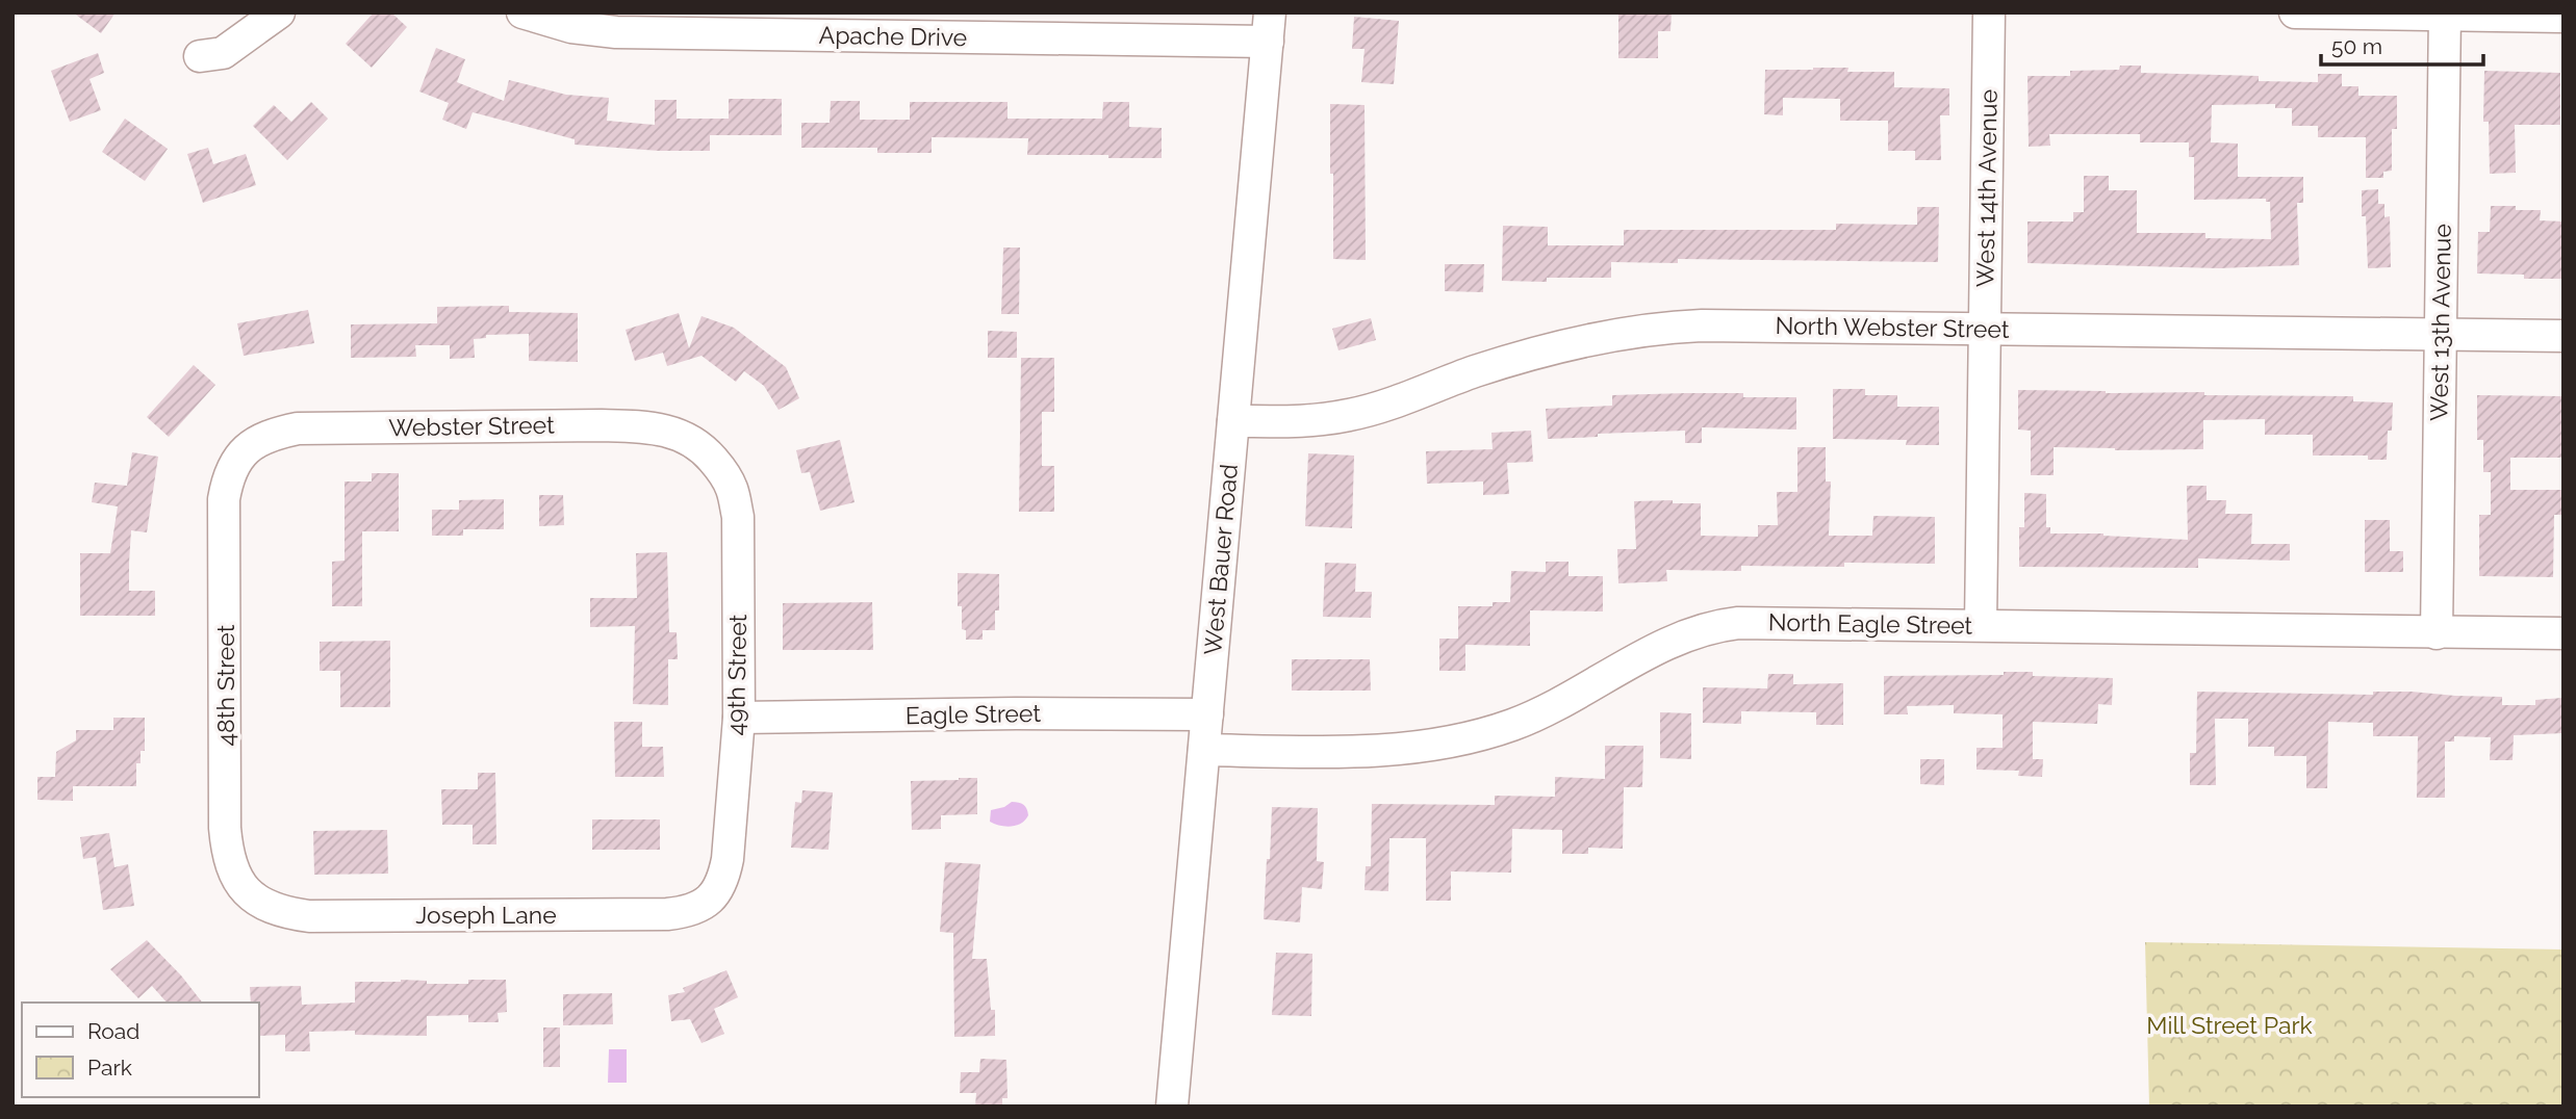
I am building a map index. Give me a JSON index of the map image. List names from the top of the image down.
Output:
{
  "streets": {
    "street": [
      "Apache Drive",
      "West 14th Avenue",
      "West 13th Avenue",
      "North Webster Street",
      "Webster Street",
      "West Bauer Road",
      "North Eagle Street",
      "49th Street",
      "48th Street",
      "Eagle Street",
      "Joseph Lane"
    ]
  },
  "crossings": [
    ["Apache Drive", "West Bauer Road"],
    ["West 14th Avenue", "North Webster Street"],
    ["West 14th Avenue", "North Eagle Street"],
    ["West 13th Avenue", "North Webster Street"],
    ["West 13th Avenue", "North Eagle Street"],
    ["North Webster Street", "West Bauer Road"],
    ["Webster Street", "49th Street"],
    ["Webster Street", "48th Street"],
    ["West Bauer Road", "North Eagle Street"],
    ["West Bauer Road", "Eagle Street"],
    ["49th Street", "Eagle Street"],
    ["49th Street", "Joseph Lane"],
    ["48th Street", "Joseph Lane"]
  ],
  "parks": ["Mill Street Park"],
  "legend": ["Road", "Park"],
  "scale_bar": "50 m"
}
